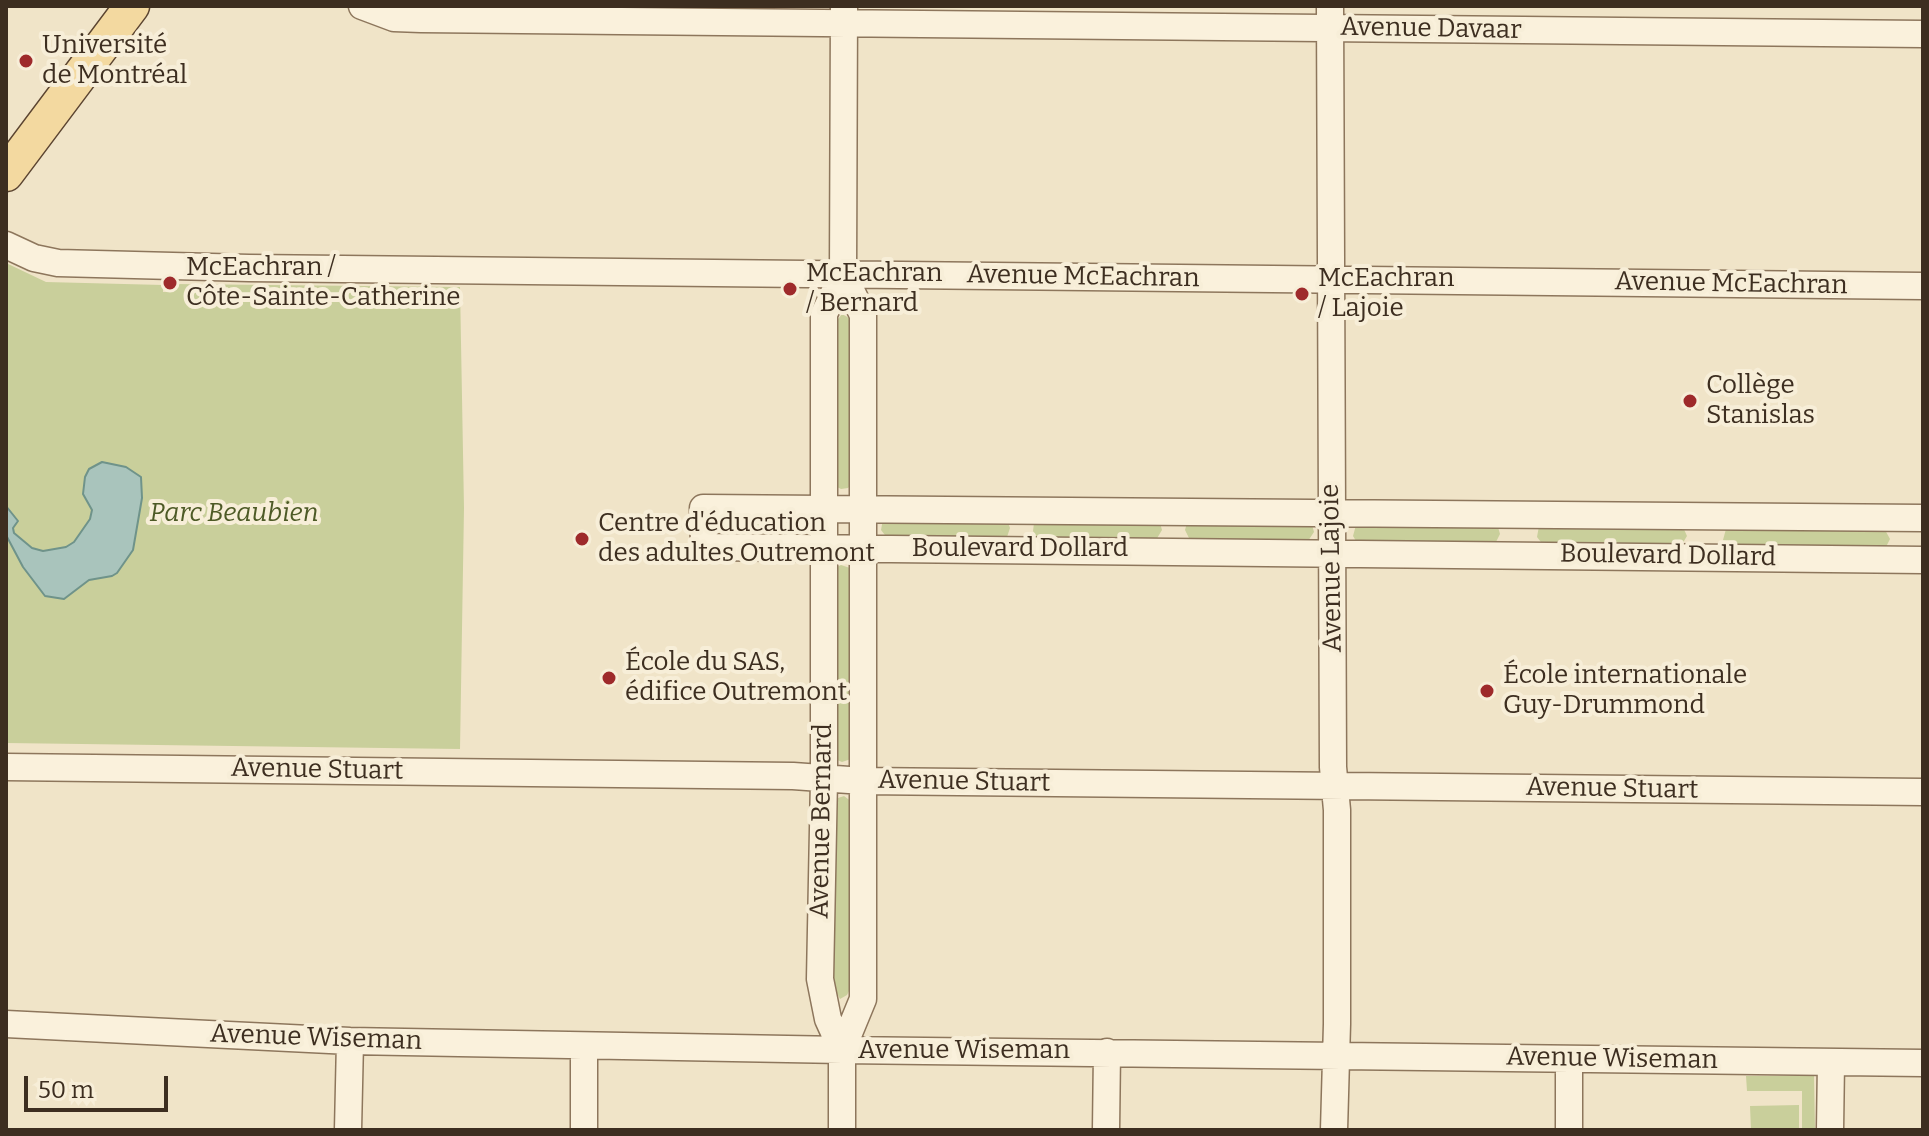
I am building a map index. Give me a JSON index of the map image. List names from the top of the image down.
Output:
{
  "streets": {
    "street": [
      "Avenue Davaar",
      "Avenue McEachran",
      "Boulevard Dollard",
      "Avenue Lajoie",
      "Avenue Stuart",
      "Avenue Bernard",
      "Avenue Wiseman"
    ]
  },
  "crossings": [
    ["Avenue Davaar", "Avenue Lajoie"],
    ["Avenue McEachran", "Avenue Lajoie"],
    ["Avenue McEachran", "Avenue Bernard"],
    ["Boulevard Dollard", "Avenue Lajoie"],
    ["Boulevard Dollard", "Avenue Bernard"],
    ["Avenue Lajoie", "Avenue Stuart"],
    ["Avenue Lajoie", "Avenue Wiseman"],
    ["Avenue Stuart", "Avenue Bernard"],
    ["Avenue Bernard", "Avenue Wiseman"]
  ],
  "parks": ["Parc Beaubien"],
  "places": [
    "Université de Montréal",
    "McEachran / Côte-Sainte-Catherine",
    "McEachran / Bernard",
    "McEachran / Lajoie",
    "Collège Stanislas",
    "Centre d'éducation des adultes Outremont",
    "École du SAS, édifice Outremont",
    "École internationale Guy-Drummond"
  ],
  "scale_bar": "50 m"
}
